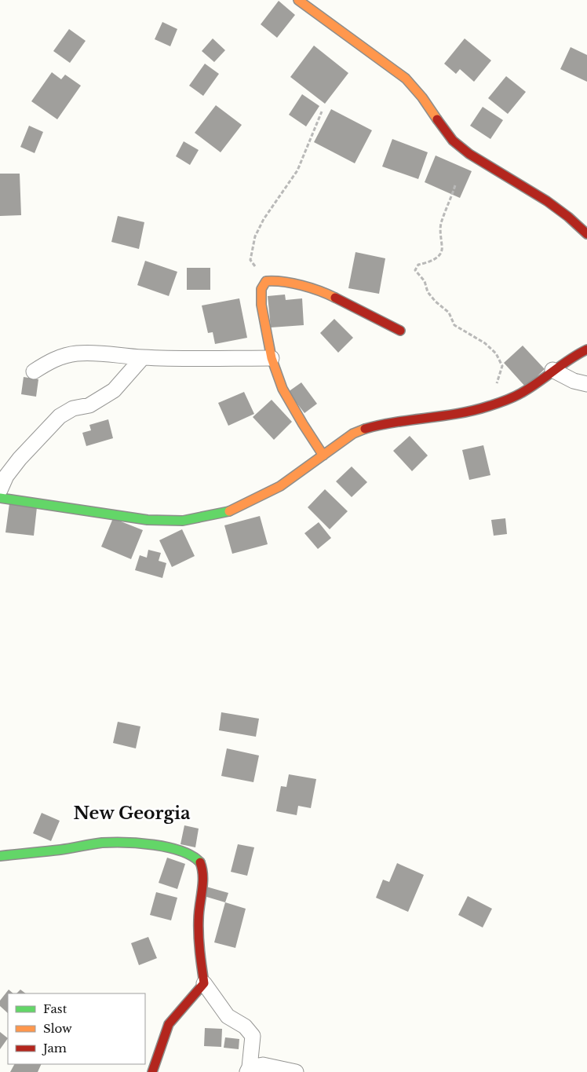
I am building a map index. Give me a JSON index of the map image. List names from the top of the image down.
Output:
{
  "districts": ["New Georgia"],
  "legend": ["Fast", "Slow", "Jam"]
}
